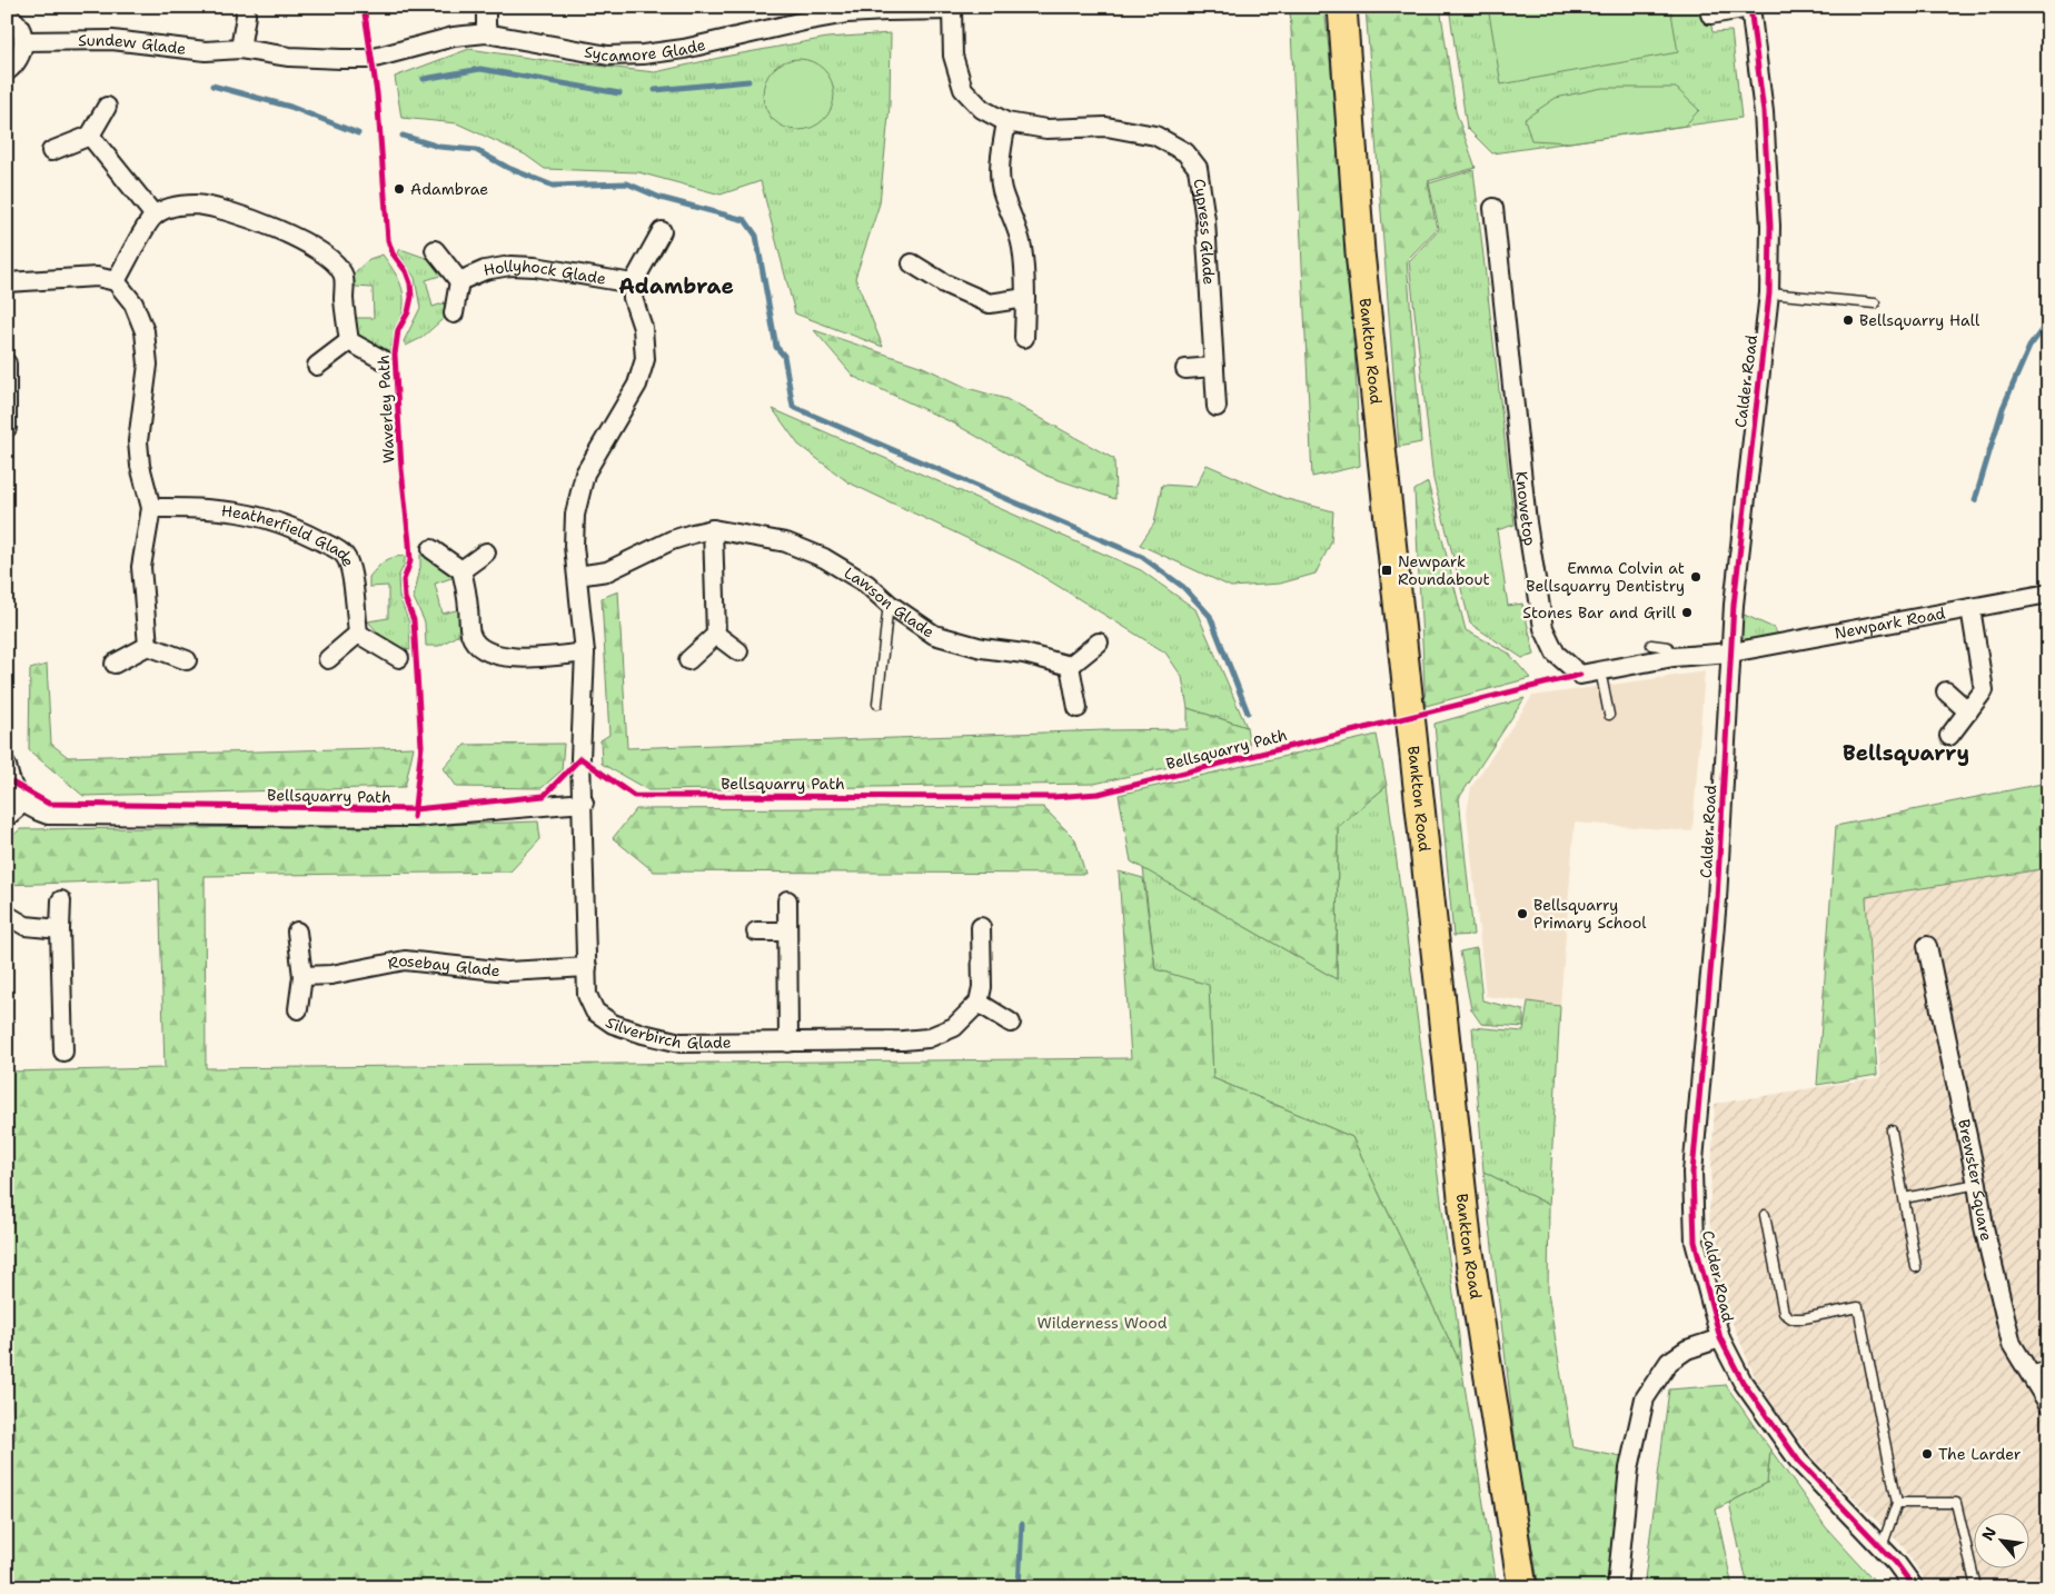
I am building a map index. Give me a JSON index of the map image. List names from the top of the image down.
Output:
{
  "streets": {
    "main road": ["Bankton Road"],
    "street": [
      "Sundew Glade",
      "Sycamore Glade",
      "Cypress Glade",
      "Hollyhock Glade",
      "Calder Road",
      "Knowetop",
      "Heatherfield Glade",
      "Lawson Glade",
      "Newpark Road",
      "Rosebay Glade",
      "Silverbirch Glade",
      "Brewster Square"
    ],
    "cycle path": ["Waverley Path", "Bellsquarry Path"]
  },
  "crossings": [
    ["Sundew Glade", "Sycamore Glade"],
    ["Sycamore Glade", "Cypress Glade"],
    ["Calder Road", "Knowetop"],
    ["Calder Road", "Newpark Road"],
    ["Knowetop", "Newpark Road"],
    ["Rosebay Glade", "Silverbirch Glade"]
  ],
  "districts": ["Adambrae", "Bellsquarry"],
  "parks": ["Wilderness Wood"],
  "places": {
    "other": [
      "Adambrae",
      "Bellsquarry Hall",
      "Emma Colvin at Bellsquarry Dentistry",
      "Stones Bar and Grill",
      "Bellsquarry Primary School",
      "The Larder"
    ],
    "transit": ["Newpark Roundabout"]
  },
  "north": "top left"
}
